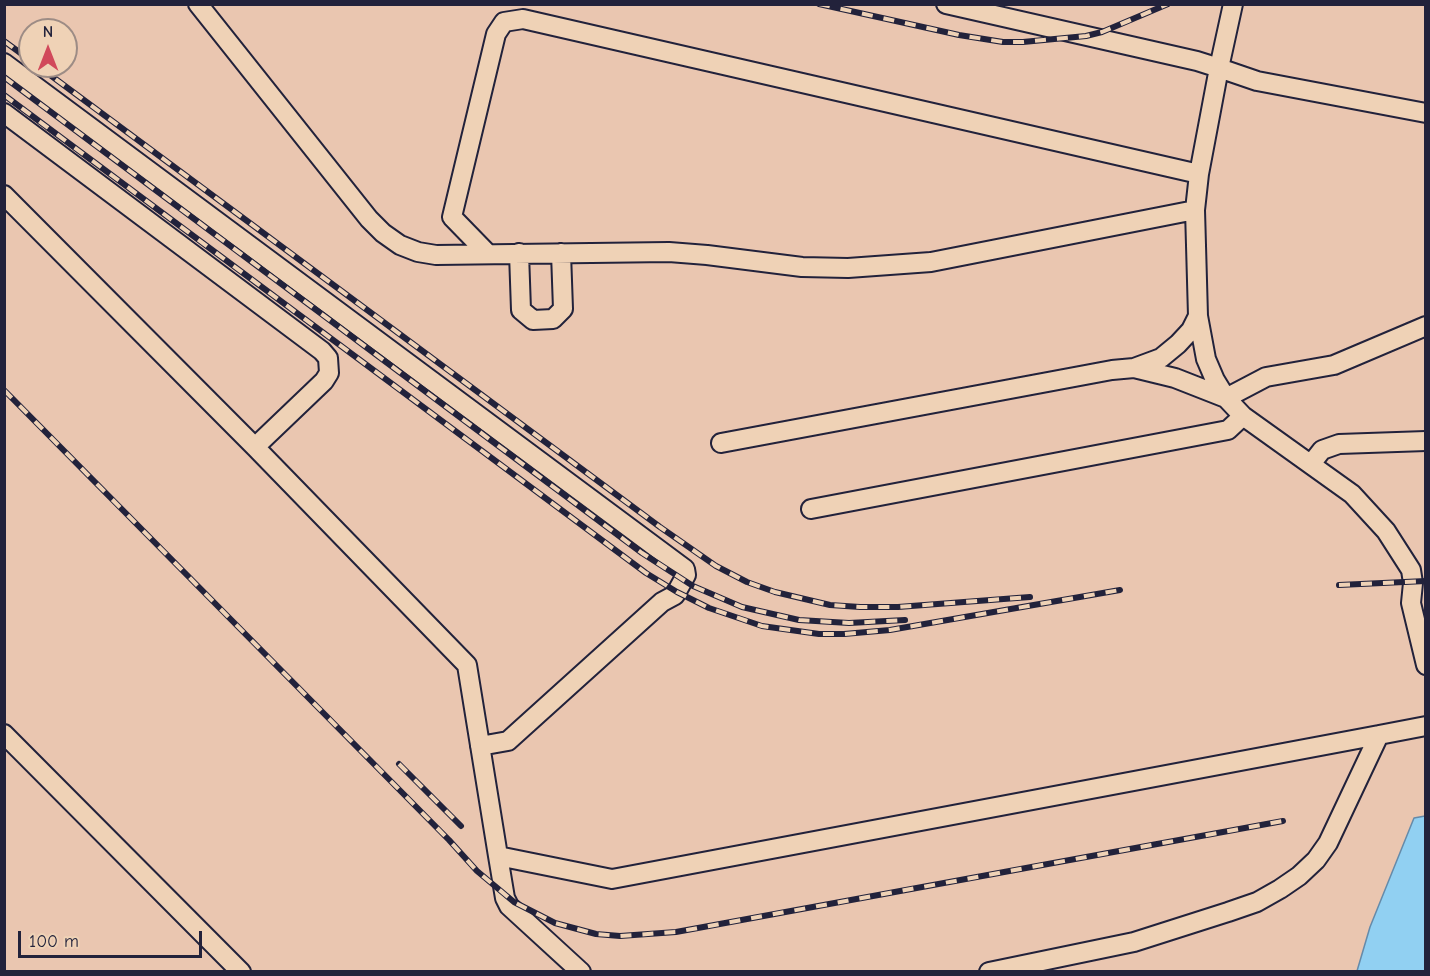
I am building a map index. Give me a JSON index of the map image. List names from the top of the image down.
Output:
{
  "scale_bar": "100 m",
  "north": "top"
}
